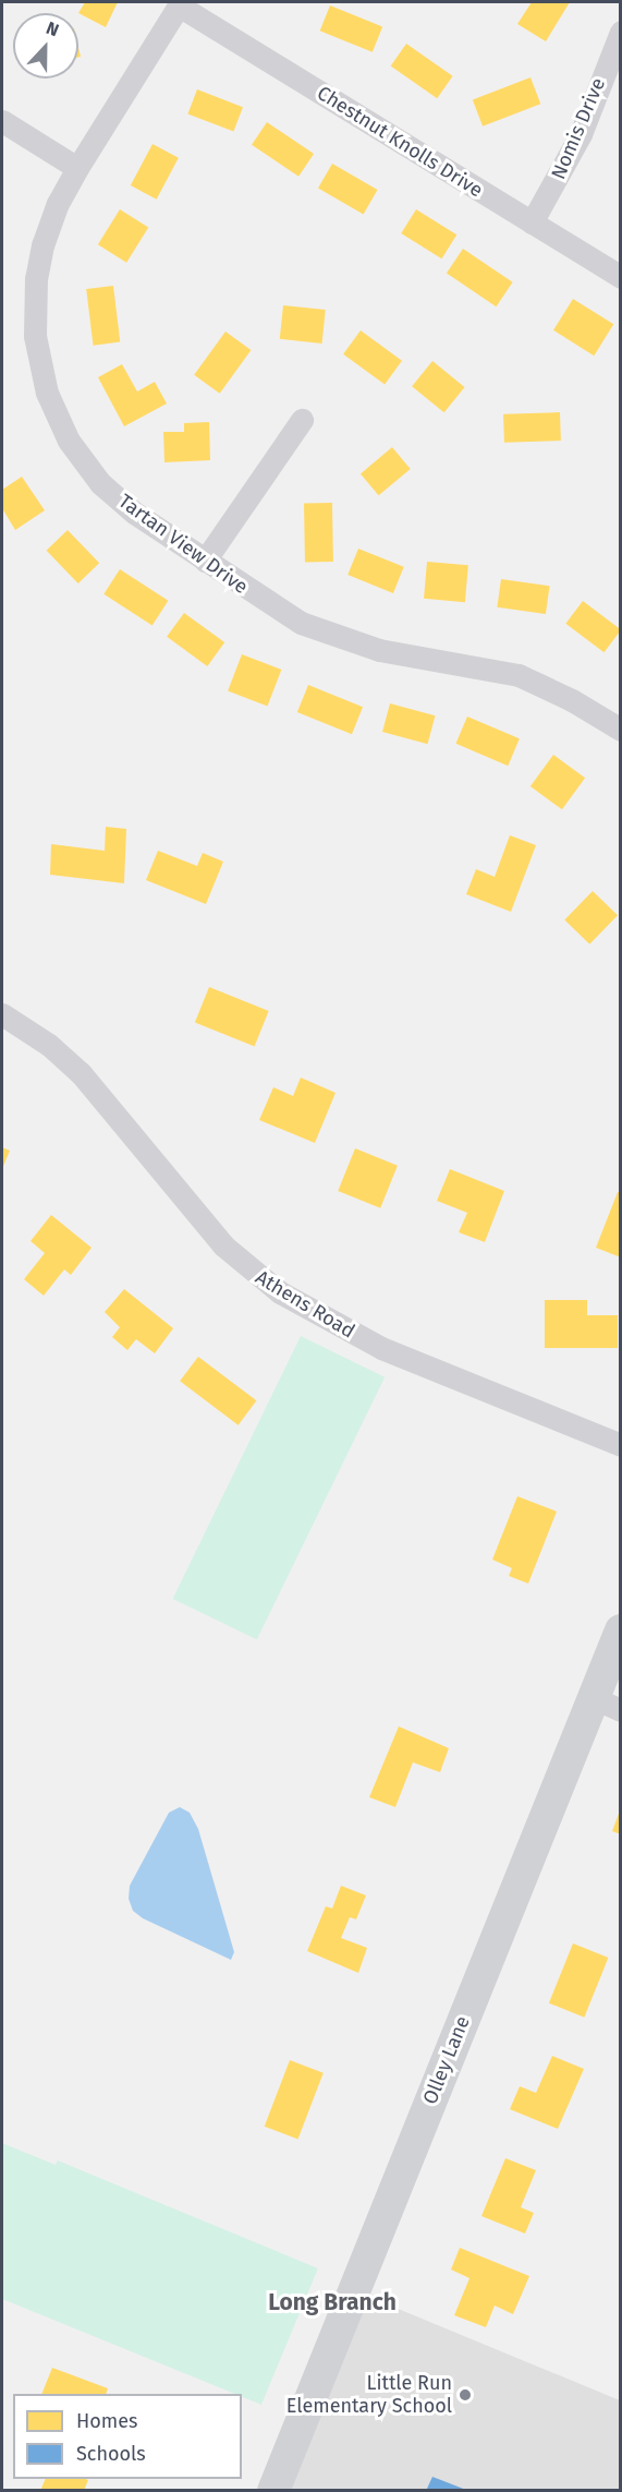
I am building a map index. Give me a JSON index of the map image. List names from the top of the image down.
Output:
{
  "streets": {
    "main road": ["Olley Lane"],
    "street": [
      "Nomis Drive",
      "Chestnut Knolls Drive",
      "Tartan View Drive",
      "Athens Road"
    ]
  },
  "crossings": [
    ["Nomis Drive", "Chestnut Knolls Drive"],
    ["Chestnut Knolls Drive", "Tartan View Drive"]
  ],
  "districts": ["Long Branch"],
  "places": ["Little Run Elementary School"],
  "legend": ["Homes", "Schools"],
  "north": "top"
}
